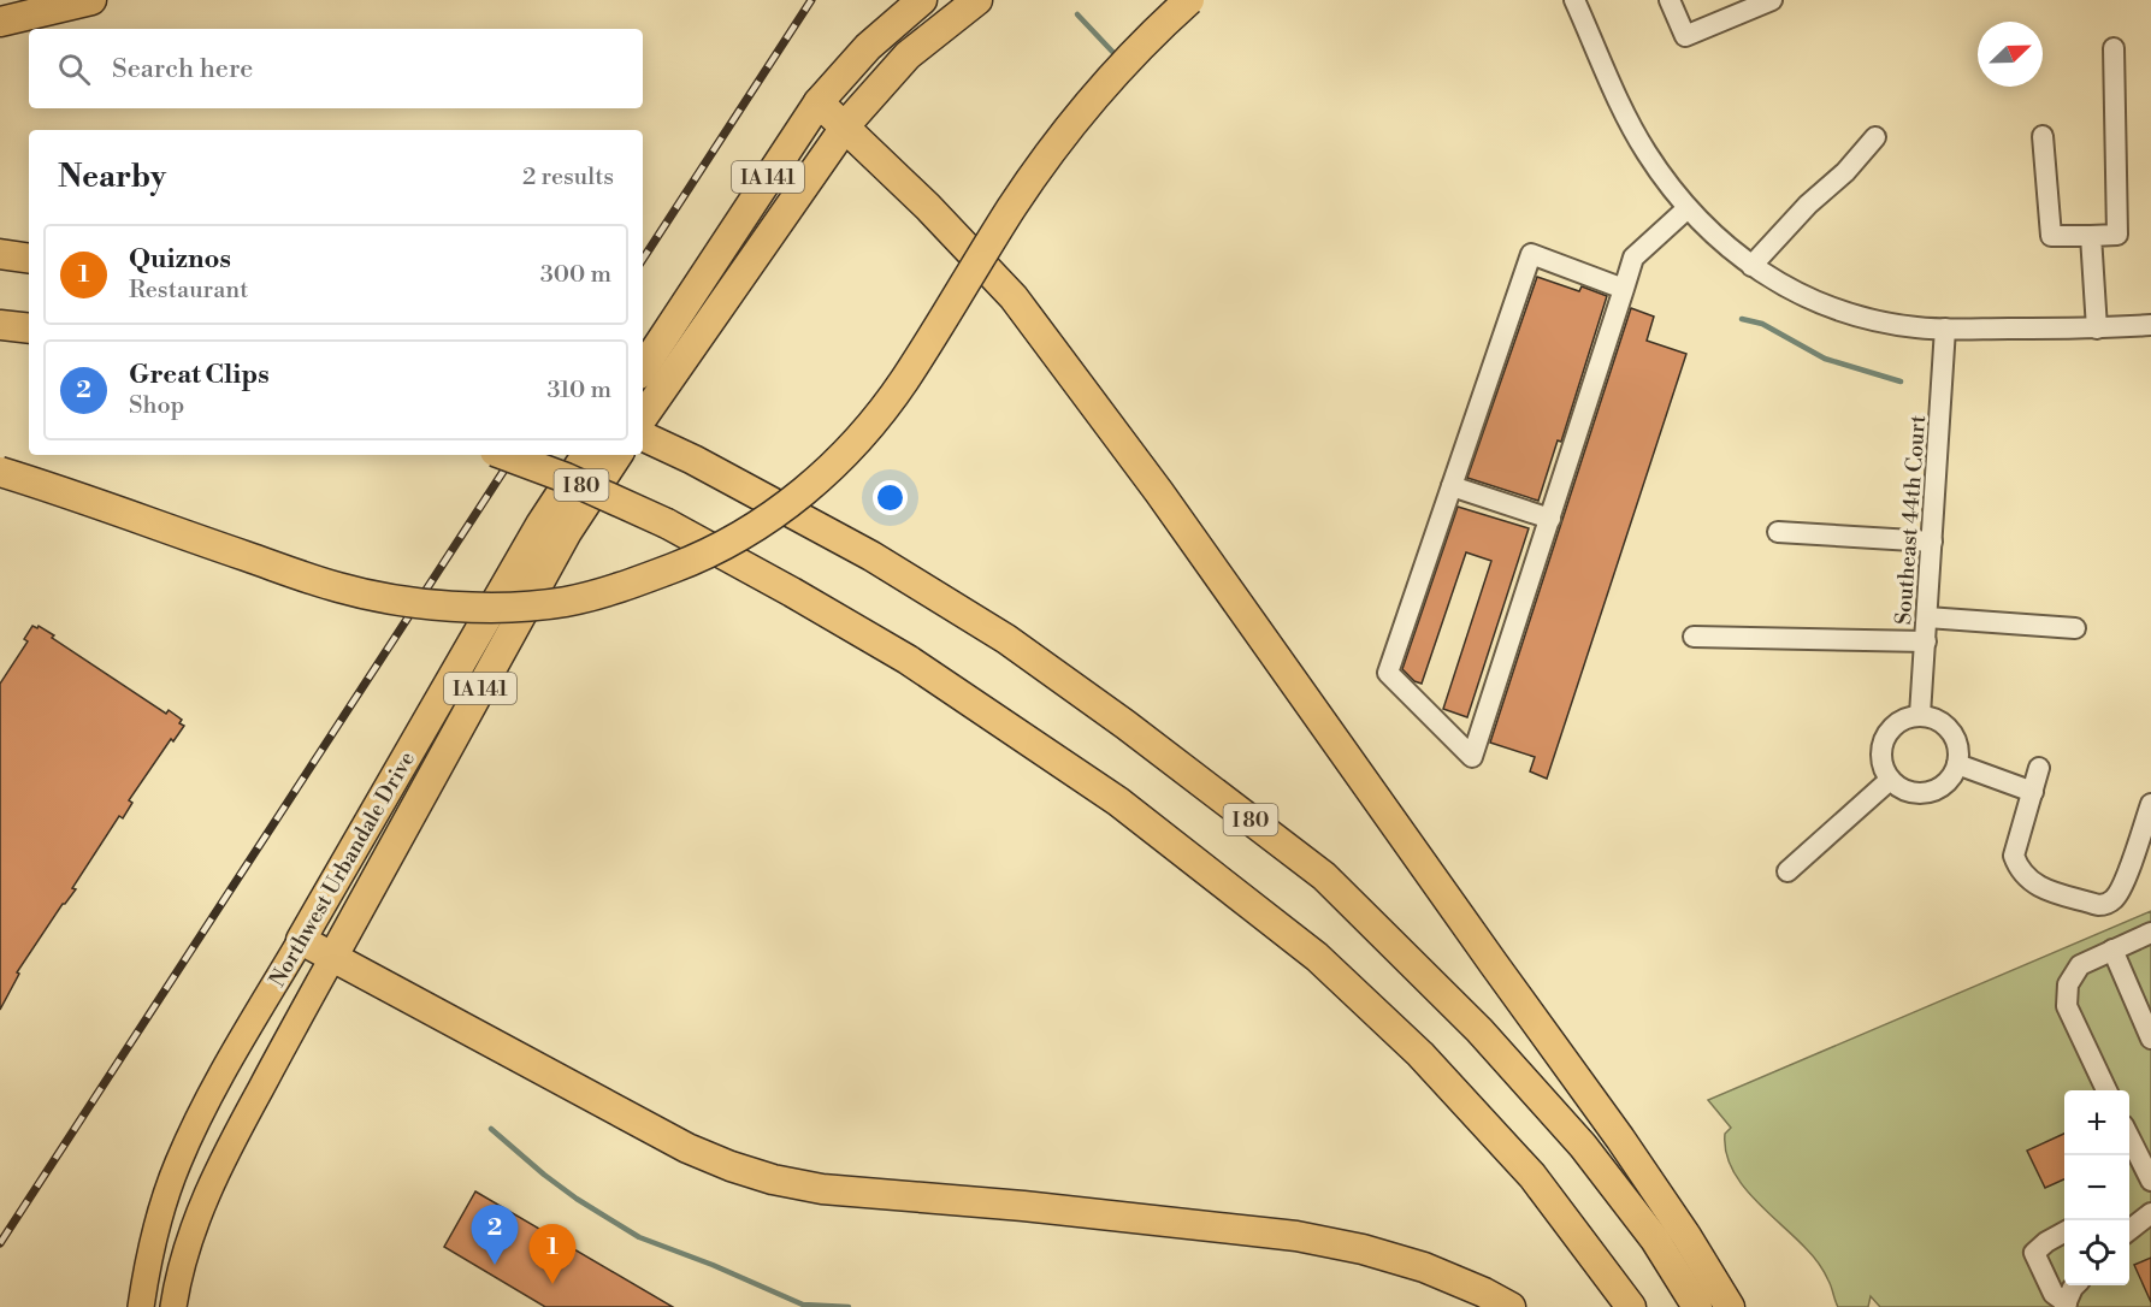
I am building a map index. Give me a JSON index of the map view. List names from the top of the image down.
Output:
{
  "streets": {
    "highway": ["IA 141", "I 80", "Northwest Urbandale Drive"],
    "street": ["Southeast 44th Court"]
  },
  "north": "top right",
  "page": {
    "search": "Search here",
    "heading": ["Nearby", "2 results"],
    "list": [
      {
        "mark": "1",
        "name": "Quiznos",
        "note": "Restaurant",
        "value": "300 m"
      },
      {
        "mark": "2",
        "name": "Great Clips",
        "note": "Shop",
        "value": "310 m"
      }
    ],
    "map_buttons": ["+", "−"],
    "pins": ["2", "1"]
  }
}
